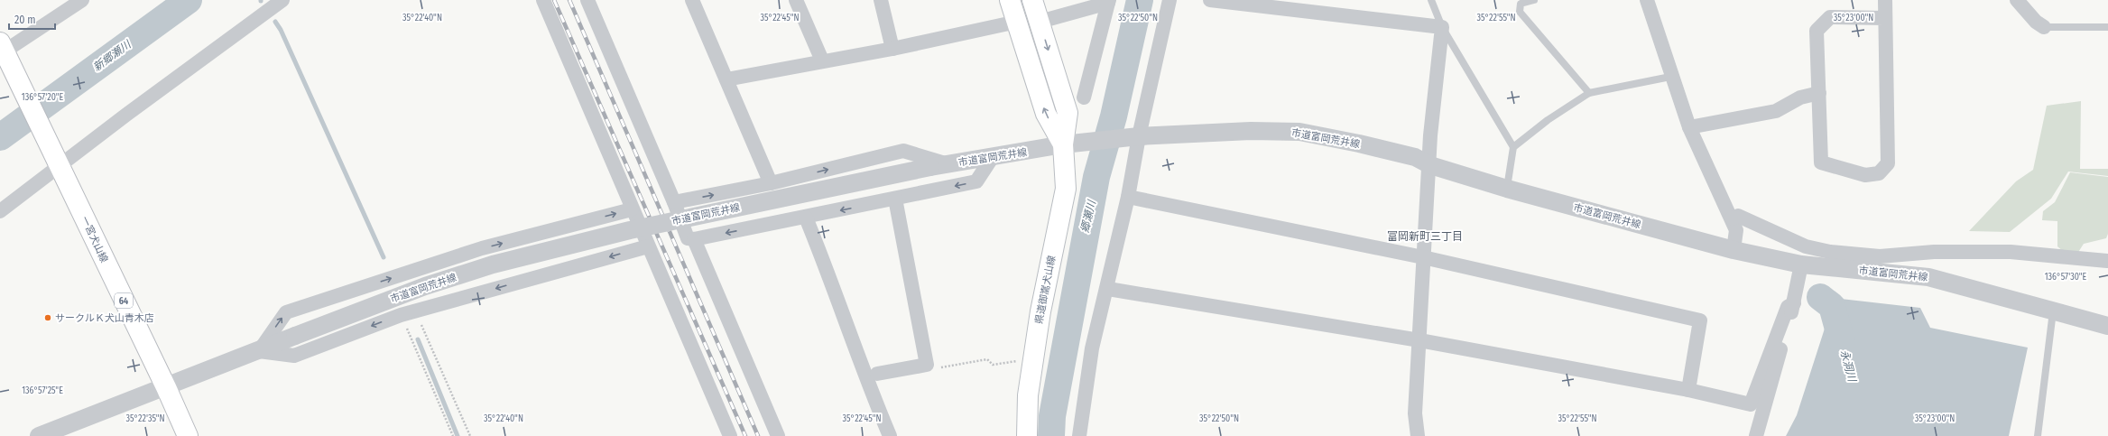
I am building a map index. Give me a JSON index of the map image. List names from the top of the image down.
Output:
{
  "streets": {
    "main road": ["一宮犬山線", "県道御嵩犬山線", "64"],
    "street": ["市道富岡荒井線"]
  },
  "crossings": [
    ["市道富岡荒井線", "一宮犬山線"],
    ["市道富岡荒井線", "県道御嵩犬山線"]
  ],
  "districts": ["富岡新町三丁目"],
  "water": ["新郷瀬川", "郷瀬川", "永洞川"],
  "places": ["サークルＫ犬山青木店"],
  "scale_bar": "20 m",
  "coordinates": [
    "35°22'40\"N",
    "35°22'45\"N",
    "35°22'50\"N",
    "35°22'55\"N",
    "35°23'00\"N",
    "136°57'20\"E",
    "136°57'30\"E",
    "136°57'25\"E",
    "35°22'35\"N"
  ]
}
